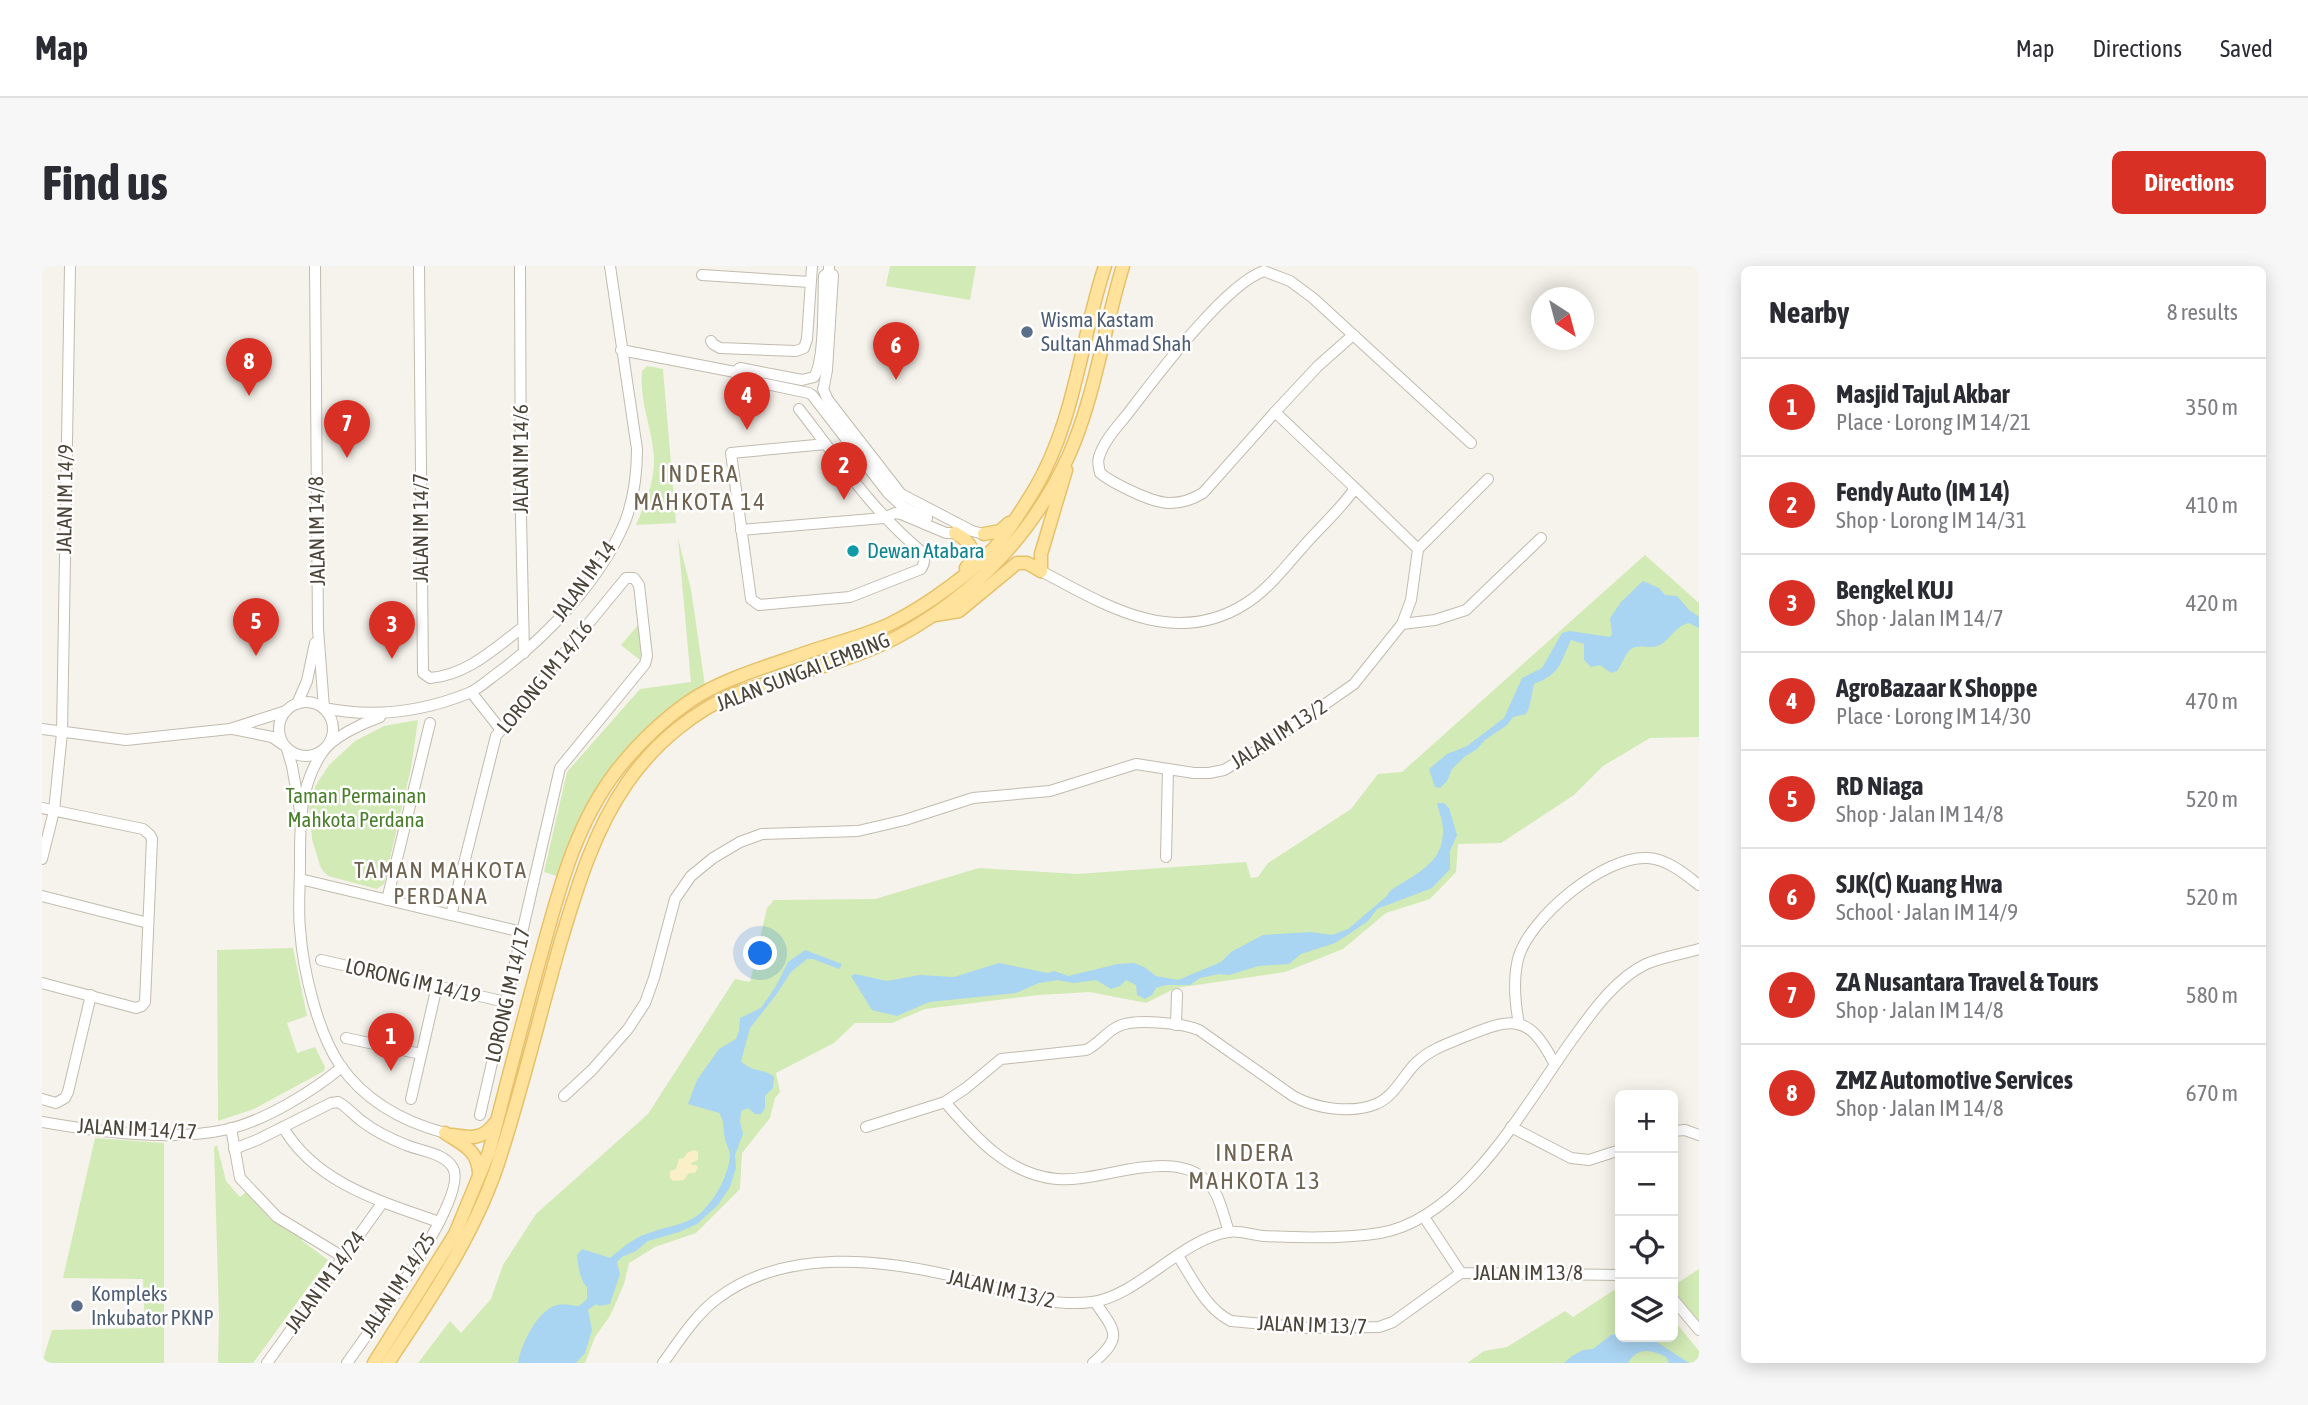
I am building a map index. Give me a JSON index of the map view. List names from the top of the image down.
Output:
{
  "streets": {
    "main road": ["JALAN SUNGAI LEMBING"],
    "street": [
      "JALAN IM 14/6",
      "JALAN IM 14/9",
      "JALAN IM 14/7",
      "JALAN IM 14/8",
      "JALAN IM 14",
      "LORONG IM 14/16",
      "JALAN IM 13/2",
      "LORONG IM 14/19",
      "LORONG IM 14/17",
      "JALAN IM 14/17",
      "JALAN IM 13/8",
      "JALAN IM 14/24",
      "JALAN IM 14/25",
      "JALAN IM 13/7"
    ]
  },
  "crossings": [
    ["JALAN IM 14/6", "JALAN IM 14/7"],
    ["JALAN IM 14/6", "JALAN IM 14"],
    ["LORONG IM 14/16", "LORONG IM 14/17"],
    ["JALAN IM 13/2", "JALAN IM 13/8"],
    ["JALAN IM 13/2", "JALAN IM 13/7"],
    ["LORONG IM 14/19", "LORONG IM 14/17"],
    ["JALAN IM 13/8", "JALAN IM 13/7"]
  ],
  "districts": ["INDERA MAHKOTA 14", "TAMAN MAHKOTA PERDANA", "INDERA MAHKOTA 13"],
  "parks": ["Taman Permainan Mahkota Perdana"],
  "places": ["Wisma Kastam Sultan Ahmad Shah", "Dewan Atabara", "Kompleks Inkubator PKNP"],
  "north": "bottom right",
  "page": {
    "header": "Map",
    "nav": ["Map", "Directions", "Saved"],
    "buttons": "Directions",
    "title": "Find us",
    "heading": ["Nearby", "8 results"],
    "pins": [
      "6",
      "8",
      "4",
      "7",
      "2",
      "5",
      "3",
      "1"
    ],
    "list": [
      {
        "mark": "1",
        "name": "Masjid Tajul Akbar",
        "note": "Place · Lorong IM 14/21",
        "value": "350 m"
      },
      {
        "mark": "2",
        "name": "Fendy Auto (IM 14)",
        "note": "Shop · Lorong IM 14/31",
        "value": "410 m"
      },
      {
        "mark": "3",
        "name": "Bengkel KUJ",
        "note": "Shop · Jalan IM 14/7",
        "value": "420 m"
      },
      {
        "mark": "4",
        "name": "AgroBazaar K Shoppe",
        "note": "Place · Lorong IM 14/30",
        "value": "470 m"
      },
      {
        "mark": "5",
        "name": "RD Niaga",
        "note": "Shop · Jalan IM 14/8",
        "value": "520 m"
      },
      {
        "mark": "6",
        "name": "SJK(C) Kuang Hwa",
        "note": "School · Jalan IM 14/9",
        "value": "520 m"
      },
      {
        "mark": "7",
        "name": "ZA Nusantara Travel & Tours",
        "note": "Shop · Jalan IM 14/8",
        "value": "580 m"
      },
      {
        "mark": "8",
        "name": "ZMZ Automotive Services",
        "note": "Shop · Jalan IM 14/8",
        "value": "670 m"
      }
    ],
    "map_buttons": ["+", "−"]
  }
}
